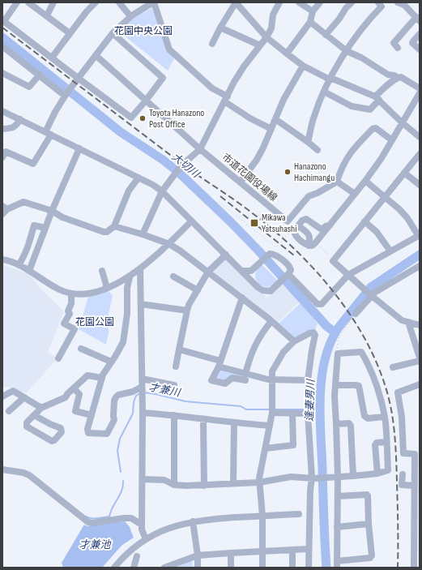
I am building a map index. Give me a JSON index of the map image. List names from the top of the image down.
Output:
{
  "streets": {
    "street": ["市道花園役場線"]
  },
  "water": [
    "大切川",
    "才兼川",
    "逢妻男川",
    "才兼池"
  ],
  "parks": ["花園中央公園", "花園公園"],
  "places": {
    "other": ["Toyota Hanazono Post Office", "Hanazono Hachimangu"],
    "transit": ["Mikawa Yatsuhashi"]
  }
}
